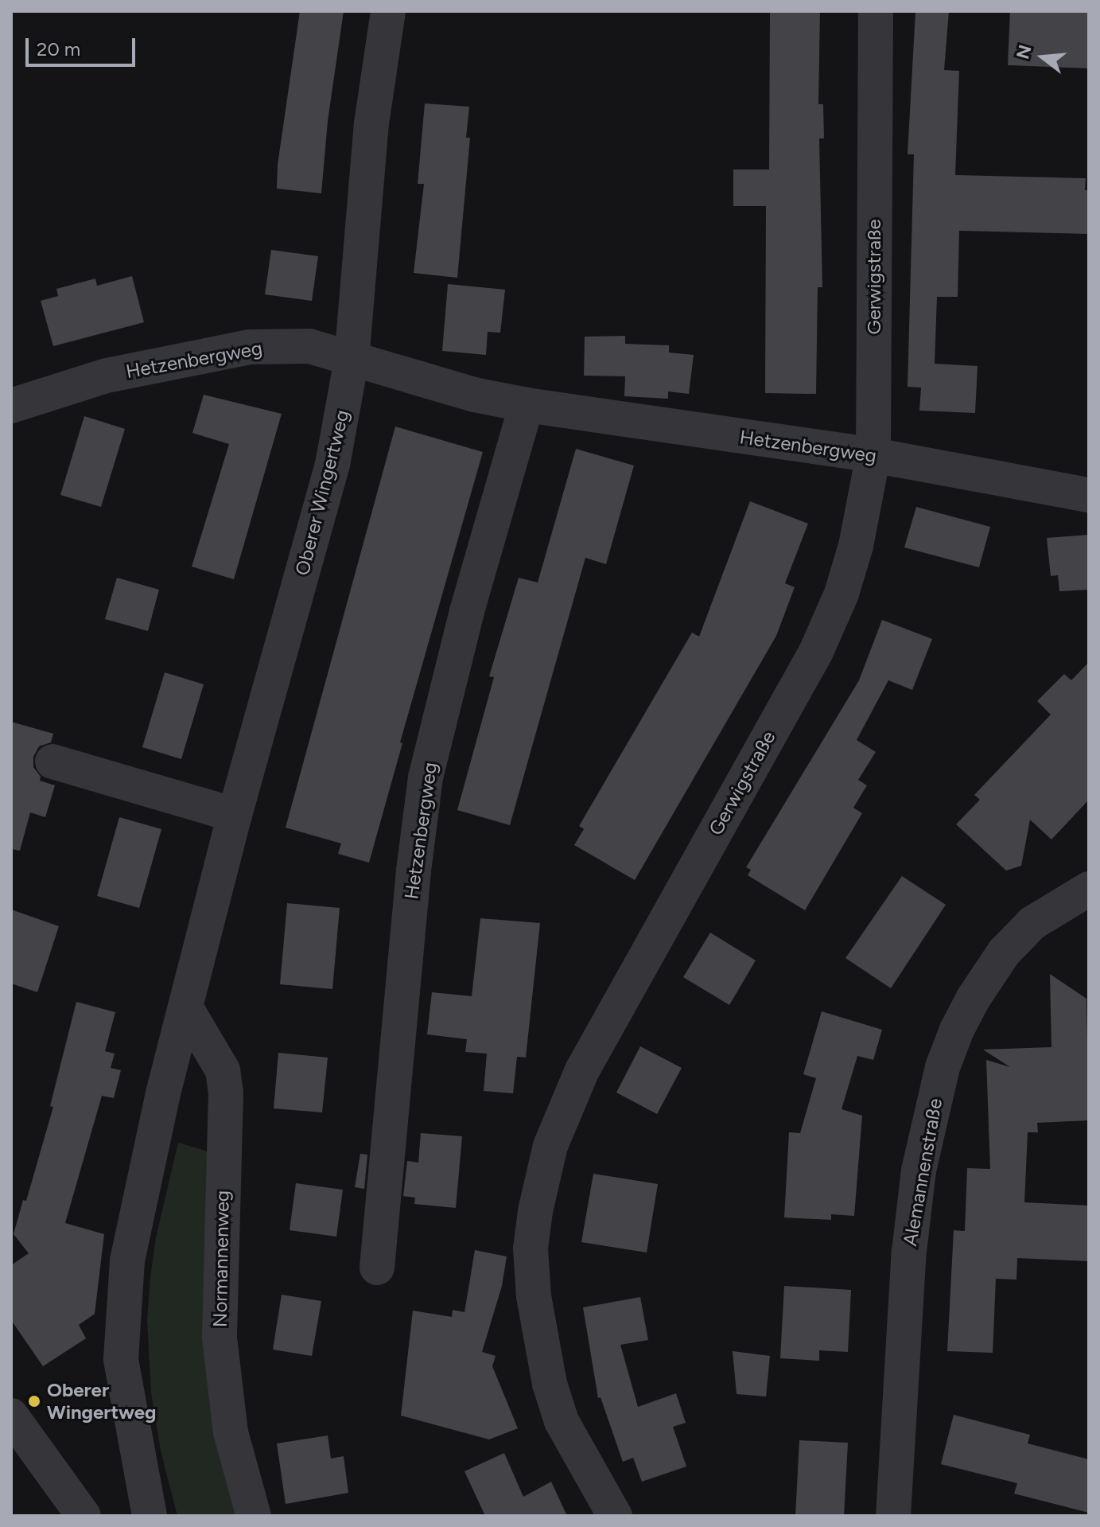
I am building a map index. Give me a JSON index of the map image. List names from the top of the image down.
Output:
{
  "streets": {
    "street": [
      "Gerwigstraße",
      "Hetzenbergweg",
      "Oberer Wingertweg",
      "Alemannenstraße",
      "Normannenweg"
    ]
  },
  "crossings": [
    ["Gerwigstraße", "Hetzenbergweg"],
    ["Hetzenbergweg", "Oberer Wingertweg"],
    ["Oberer Wingertweg", "Normannenweg"]
  ],
  "places": ["Oberer Wingertweg"],
  "scale_bar": "20 m",
  "north": "left"
}
